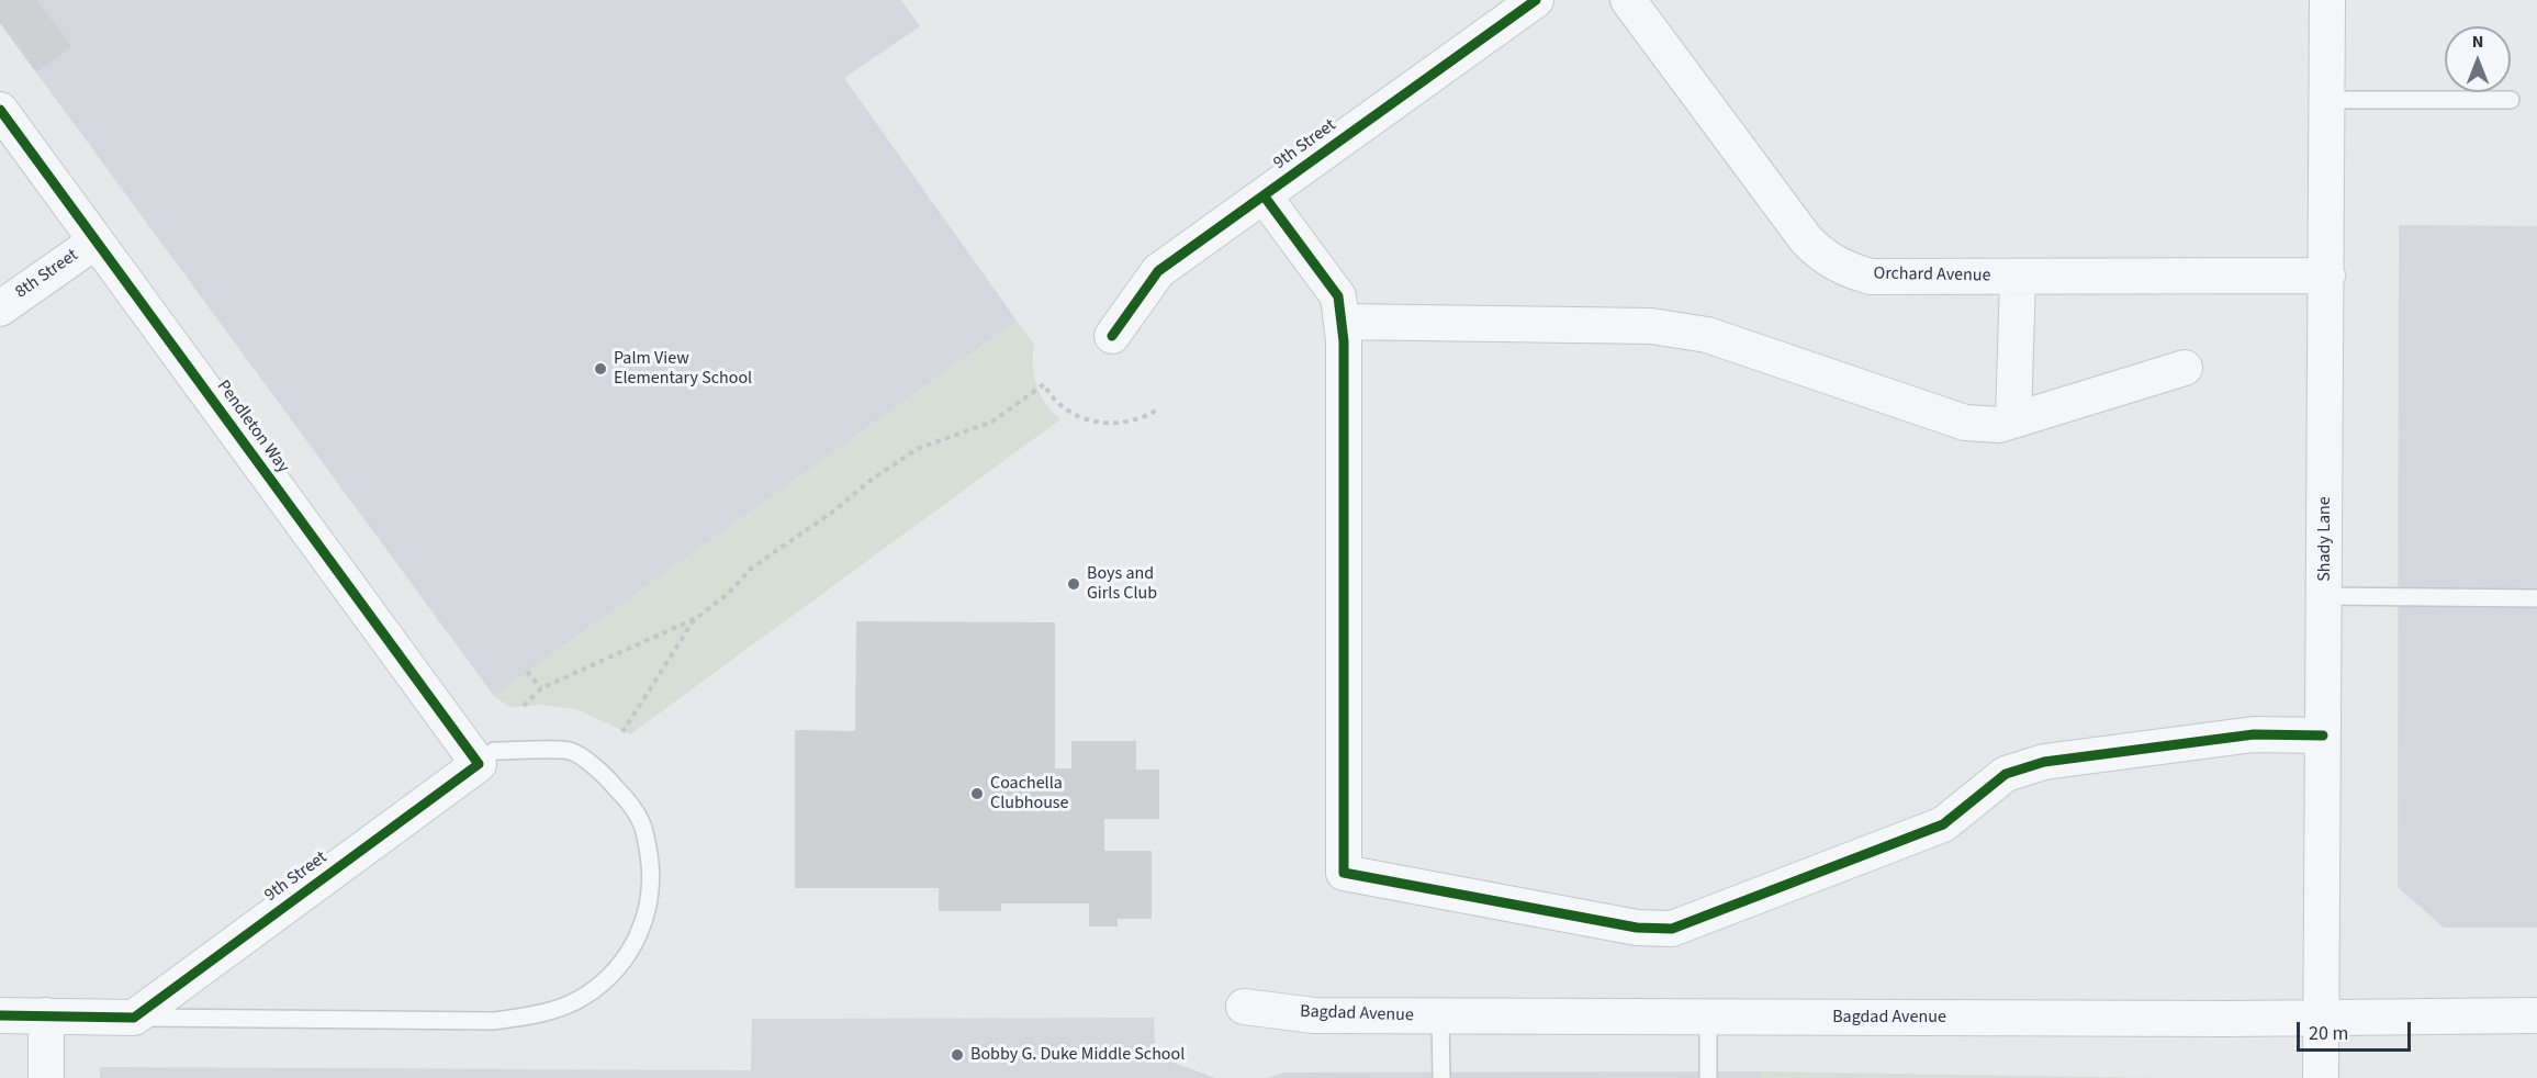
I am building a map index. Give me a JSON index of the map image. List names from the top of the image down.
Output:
{
  "streets": {
    "street": [
      "9th Street",
      "8th Street",
      "Orchard Avenue",
      "Pendleton Way",
      "Shady Lane",
      "Bagdad Avenue"
    ]
  },
  "crossings": [
    ["9th Street", "Pendleton Way"],
    ["8th Street", "Pendleton Way"],
    ["Orchard Avenue", "Shady Lane"],
    ["Shady Lane", "Bagdad Avenue"]
  ],
  "places": [
    "Palm View Elementary School",
    "Boys and Girls Club",
    "Coachella Clubhouse",
    "Bobby G. Duke Middle School"
  ],
  "scale_bar": "20 m",
  "north": "top"
}
